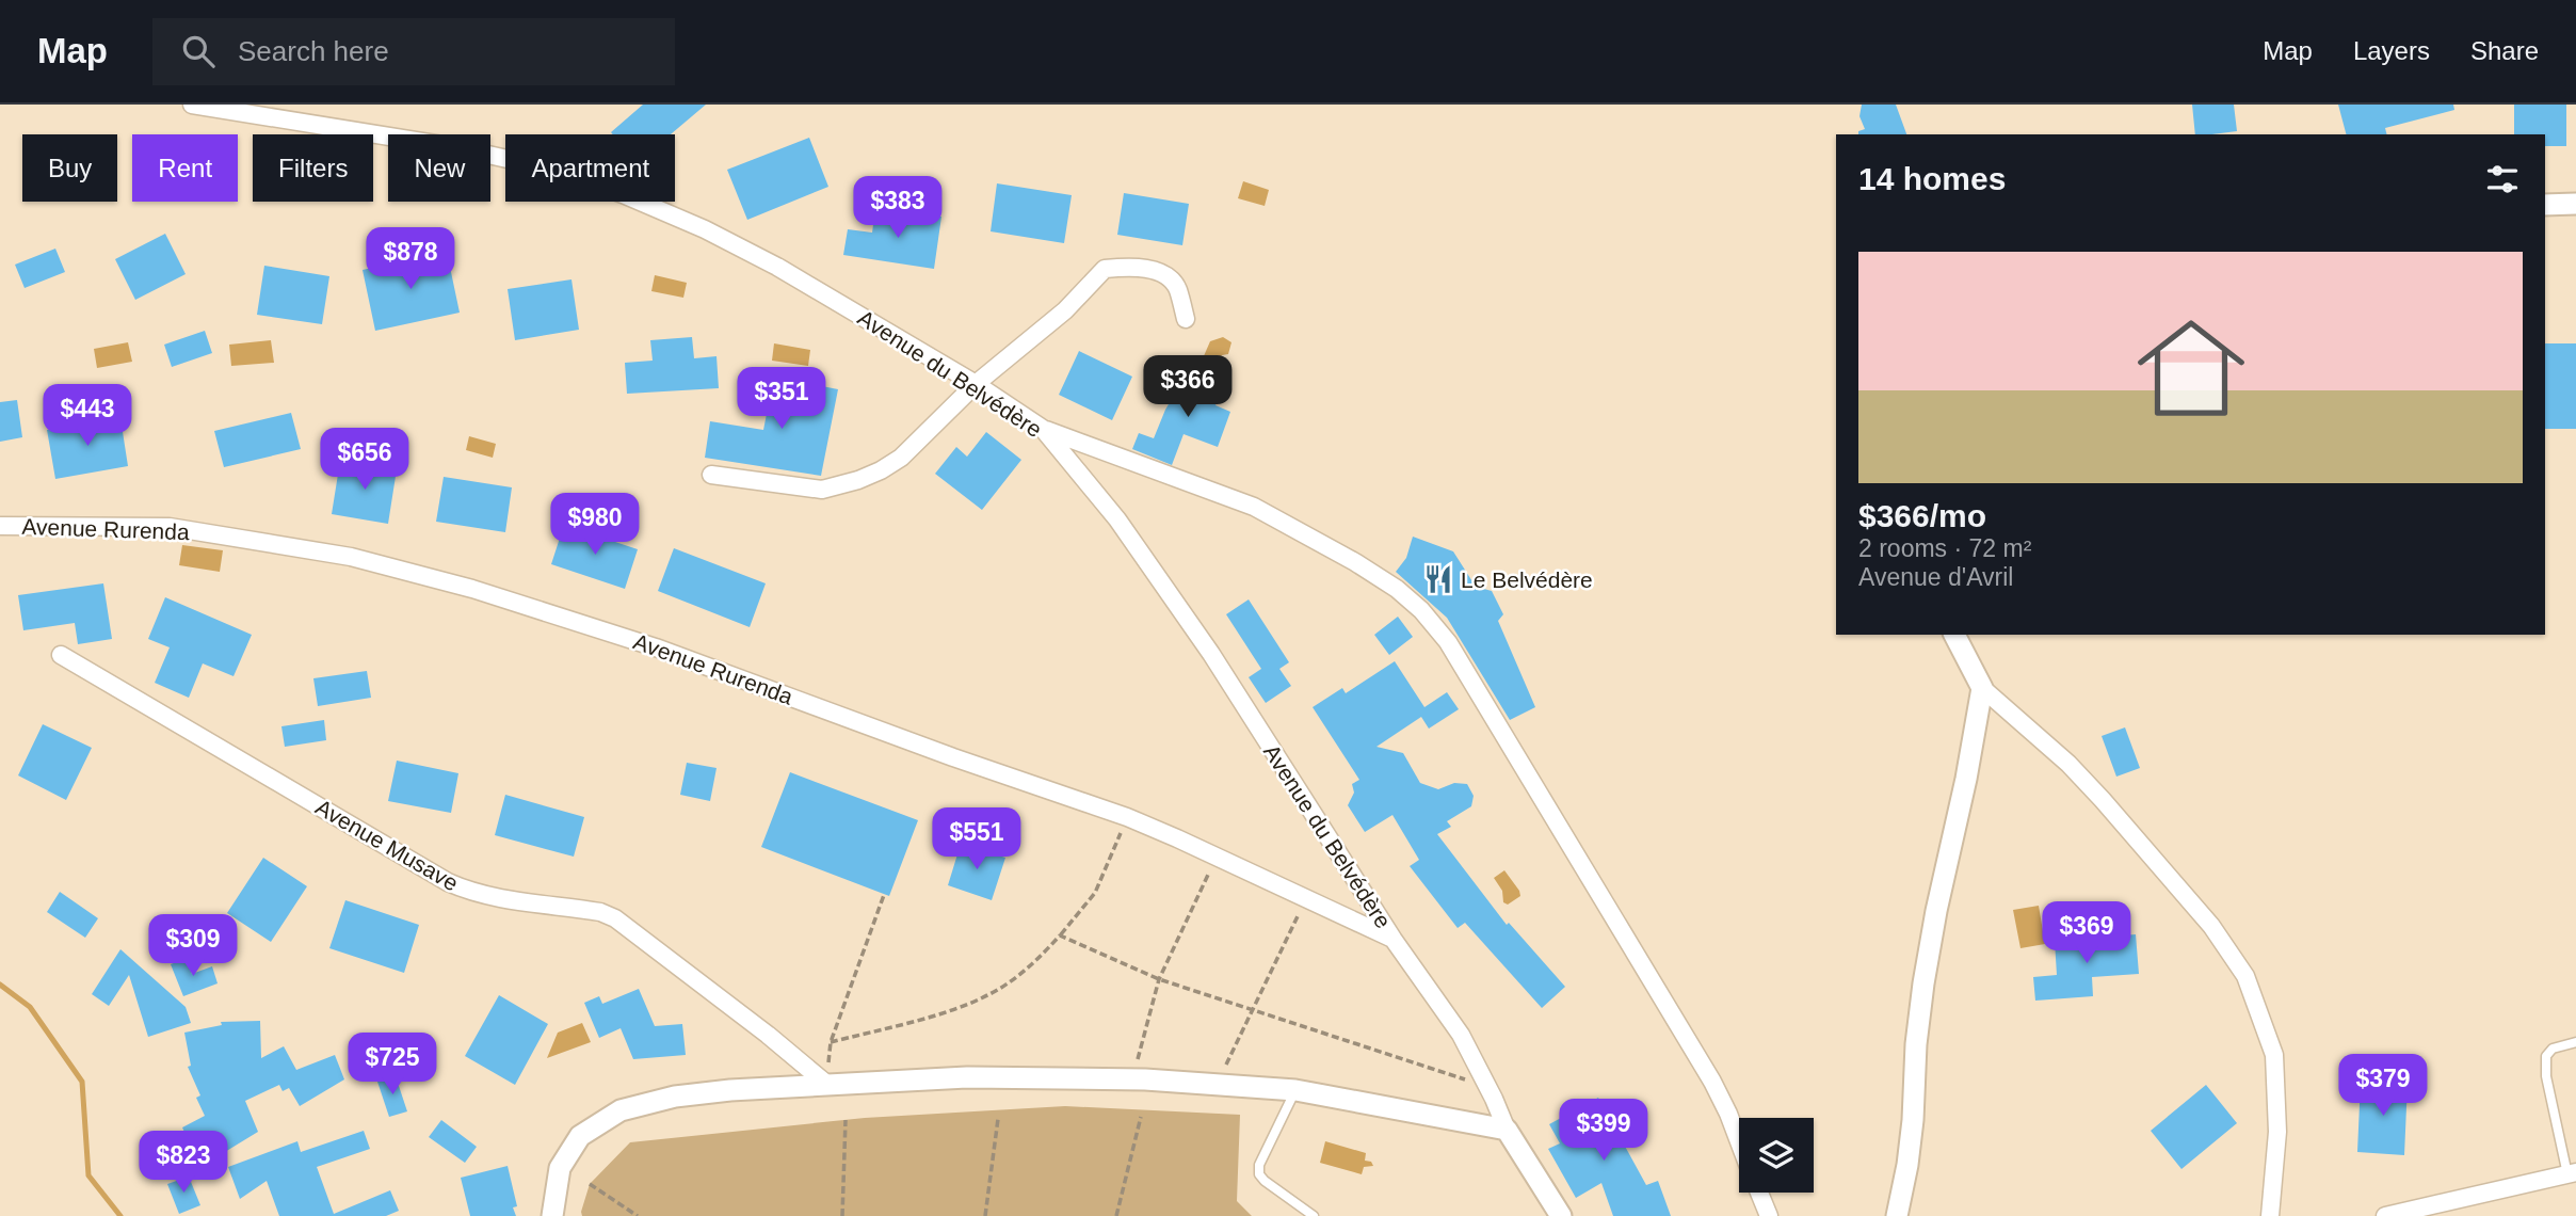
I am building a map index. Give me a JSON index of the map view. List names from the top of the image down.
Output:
{
  "streets": {
    "street": ["Avenue du Belvédère", "Avenue Rurenda", "Avenue Musave"]
  },
  "crossings": [
    ["Avenue du Belvédère", "Avenue Rurenda"]
  ],
  "places": {
    "restaurant": ["Le Belvédère"]
  },
  "page": {
    "header": "Map",
    "search": "Search here",
    "nav": ["Map", "Layers", "Share"],
    "chip": [
      "Buy",
      "Rent",
      "Filters",
      "New",
      "Apartment"
    ],
    "heading": "14 homes",
    "price": [
      "$383",
      "$878",
      "$366",
      "$351",
      "$443",
      "$656",
      "$980",
      "$551",
      "$369",
      "$309",
      "$725",
      "$379",
      "$399",
      "$823"
    ],
    "list": [
      {
        "name": "$366/mo",
        "note": "2 rooms · 72 m² · Avenue d'Avril"
      }
    ]
  }
}
